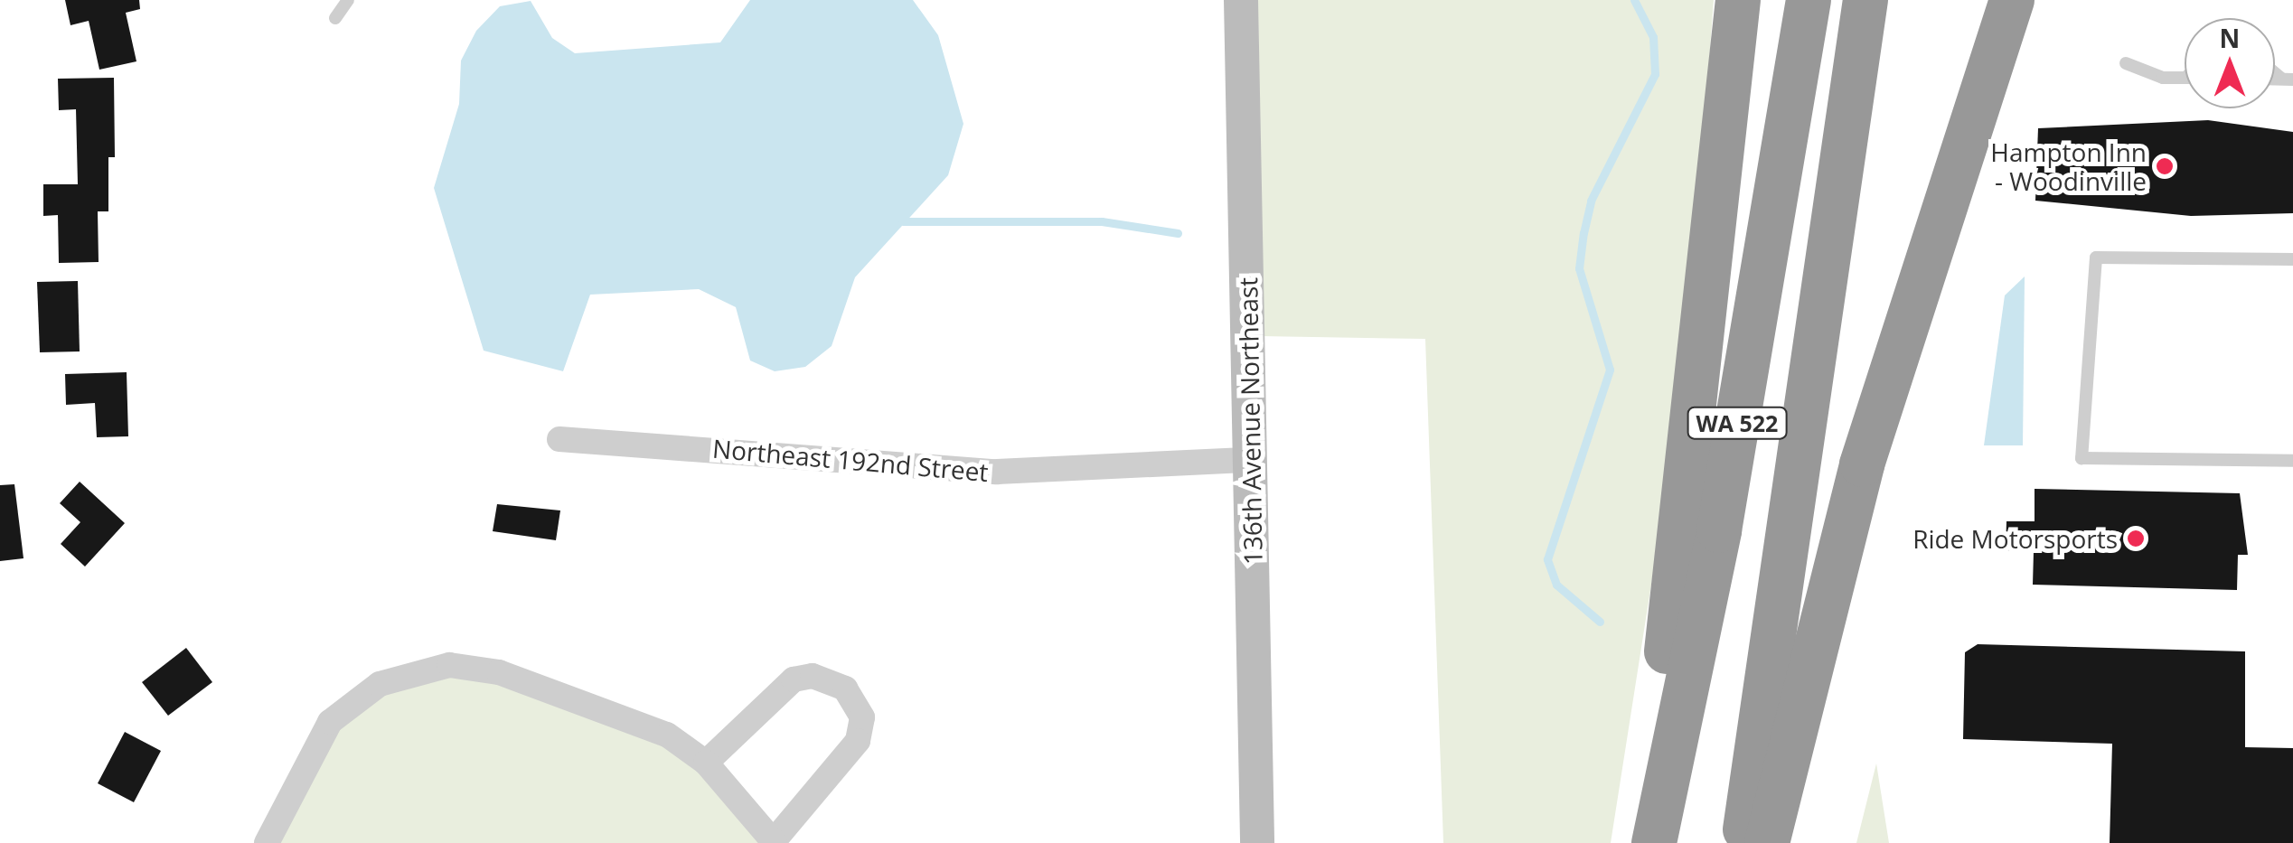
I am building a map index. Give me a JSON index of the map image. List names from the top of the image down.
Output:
{
  "streets": {
    "highway": ["WA 522"],
    "street": ["136th Avenue Northeast", "Northeast 192nd Street"]
  },
  "crossings": [
    ["136th Avenue Northeast", "Northeast 192nd Street"]
  ],
  "places": ["Hampton Inn - Woodinville", "Ride Motorsports"],
  "north": "top"
}
